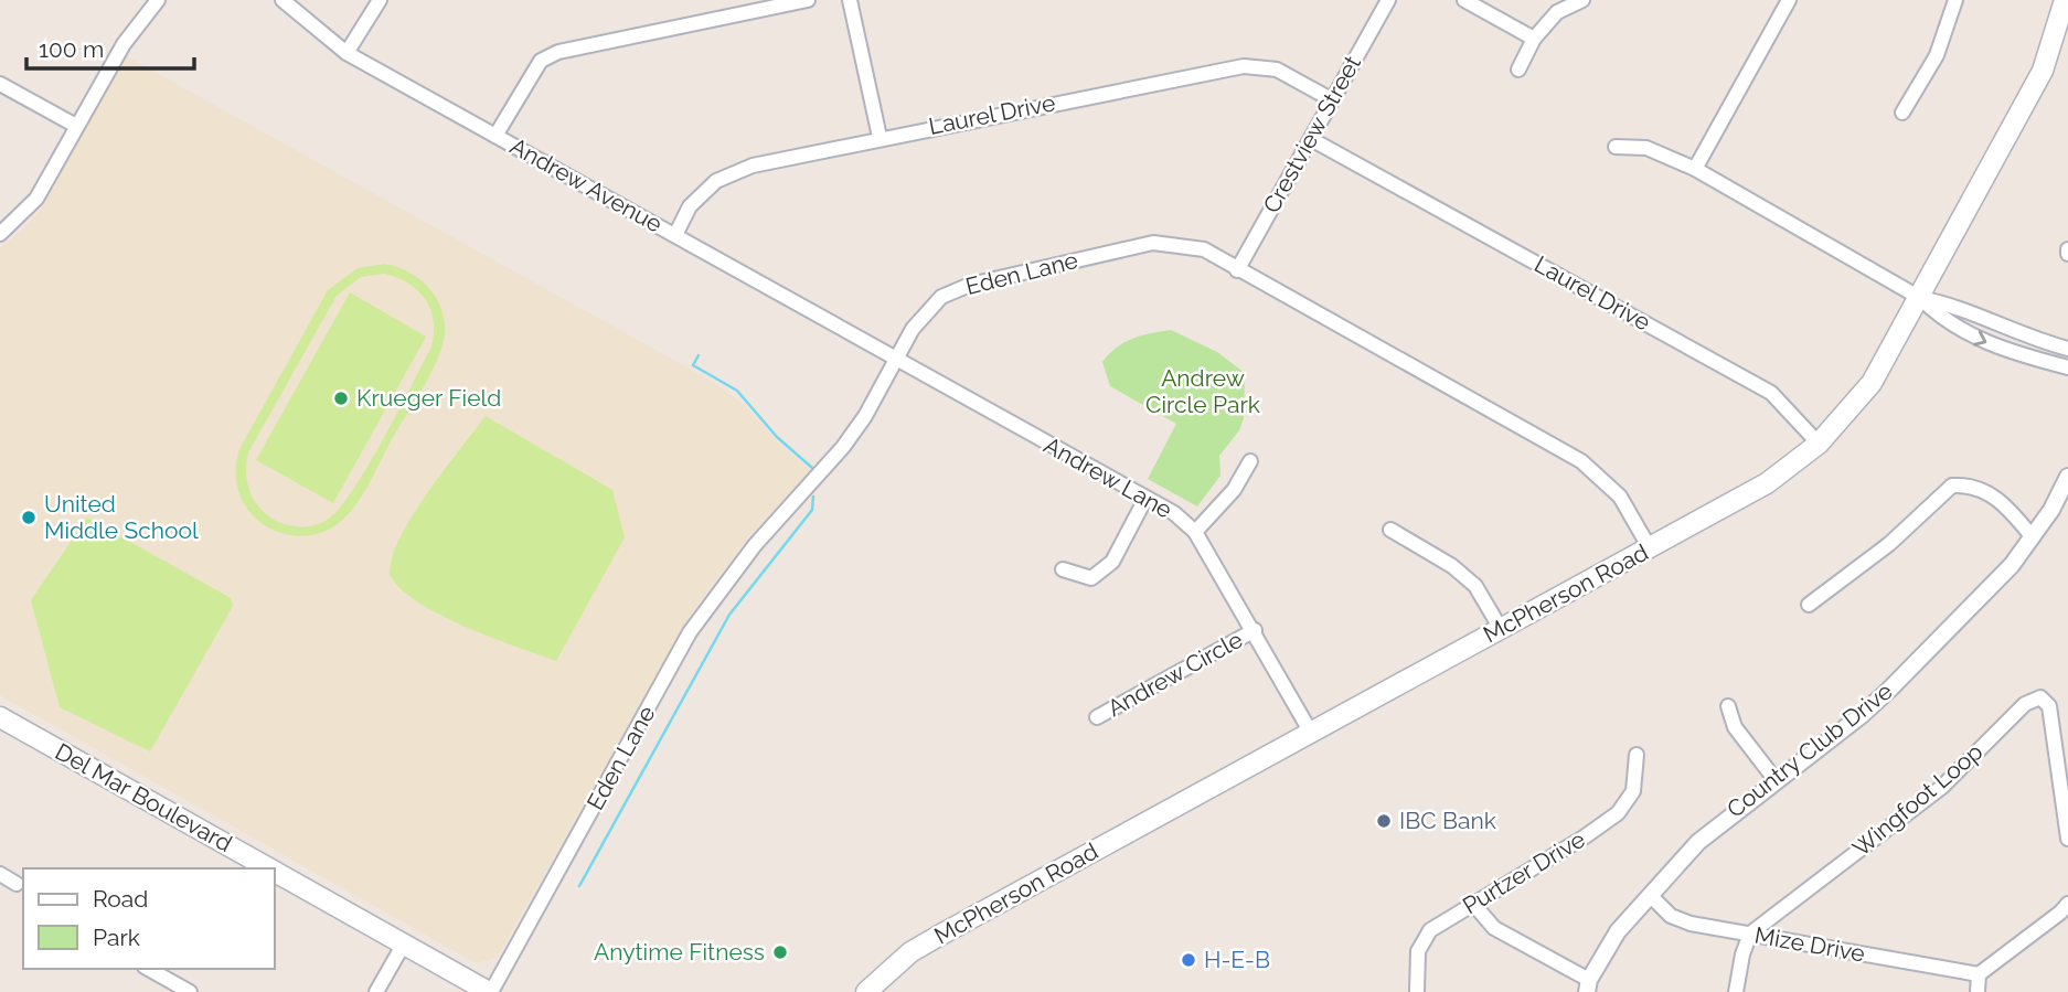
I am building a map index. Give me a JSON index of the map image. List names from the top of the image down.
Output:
{
  "streets": {
    "main road": ["McPherson Road", "Del Mar Boulevard"],
    "street": [
      "Laurel Drive",
      "Crestview Street",
      "Andrew Avenue",
      "Eden Lane",
      "Andrew Lane",
      "Andrew Circle",
      "Country Club Drive",
      "Wingfoot Loop",
      "Purtzer Drive",
      "Mize Drive"
    ]
  },
  "crossings": [
    ["Laurel Drive", "Crestview Street"],
    ["Laurel Drive", "Andrew Avenue"],
    ["Laurel Drive", "McPherson Road"],
    ["Crestview Street", "Eden Lane"],
    ["Andrew Avenue", "Eden Lane"],
    ["Andrew Avenue", "Andrew Lane"],
    ["Eden Lane", "Andrew Lane"],
    ["Eden Lane", "McPherson Road"],
    ["Eden Lane", "Del Mar Boulevard"],
    ["Andrew Lane", "McPherson Road"],
    ["Andrew Lane", "Andrew Circle"],
    ["Country Club Drive", "Mize Drive"],
    ["Wingfoot Loop", "Mize Drive"]
  ],
  "parks": ["Andrew Circle Park"],
  "places": [
    "Krueger Field",
    "United Middle School",
    "IBC Bank",
    "Anytime Fitness",
    "H-E-B"
  ],
  "legend": ["Road", "Park"],
  "scale_bar": "100 m"
}
